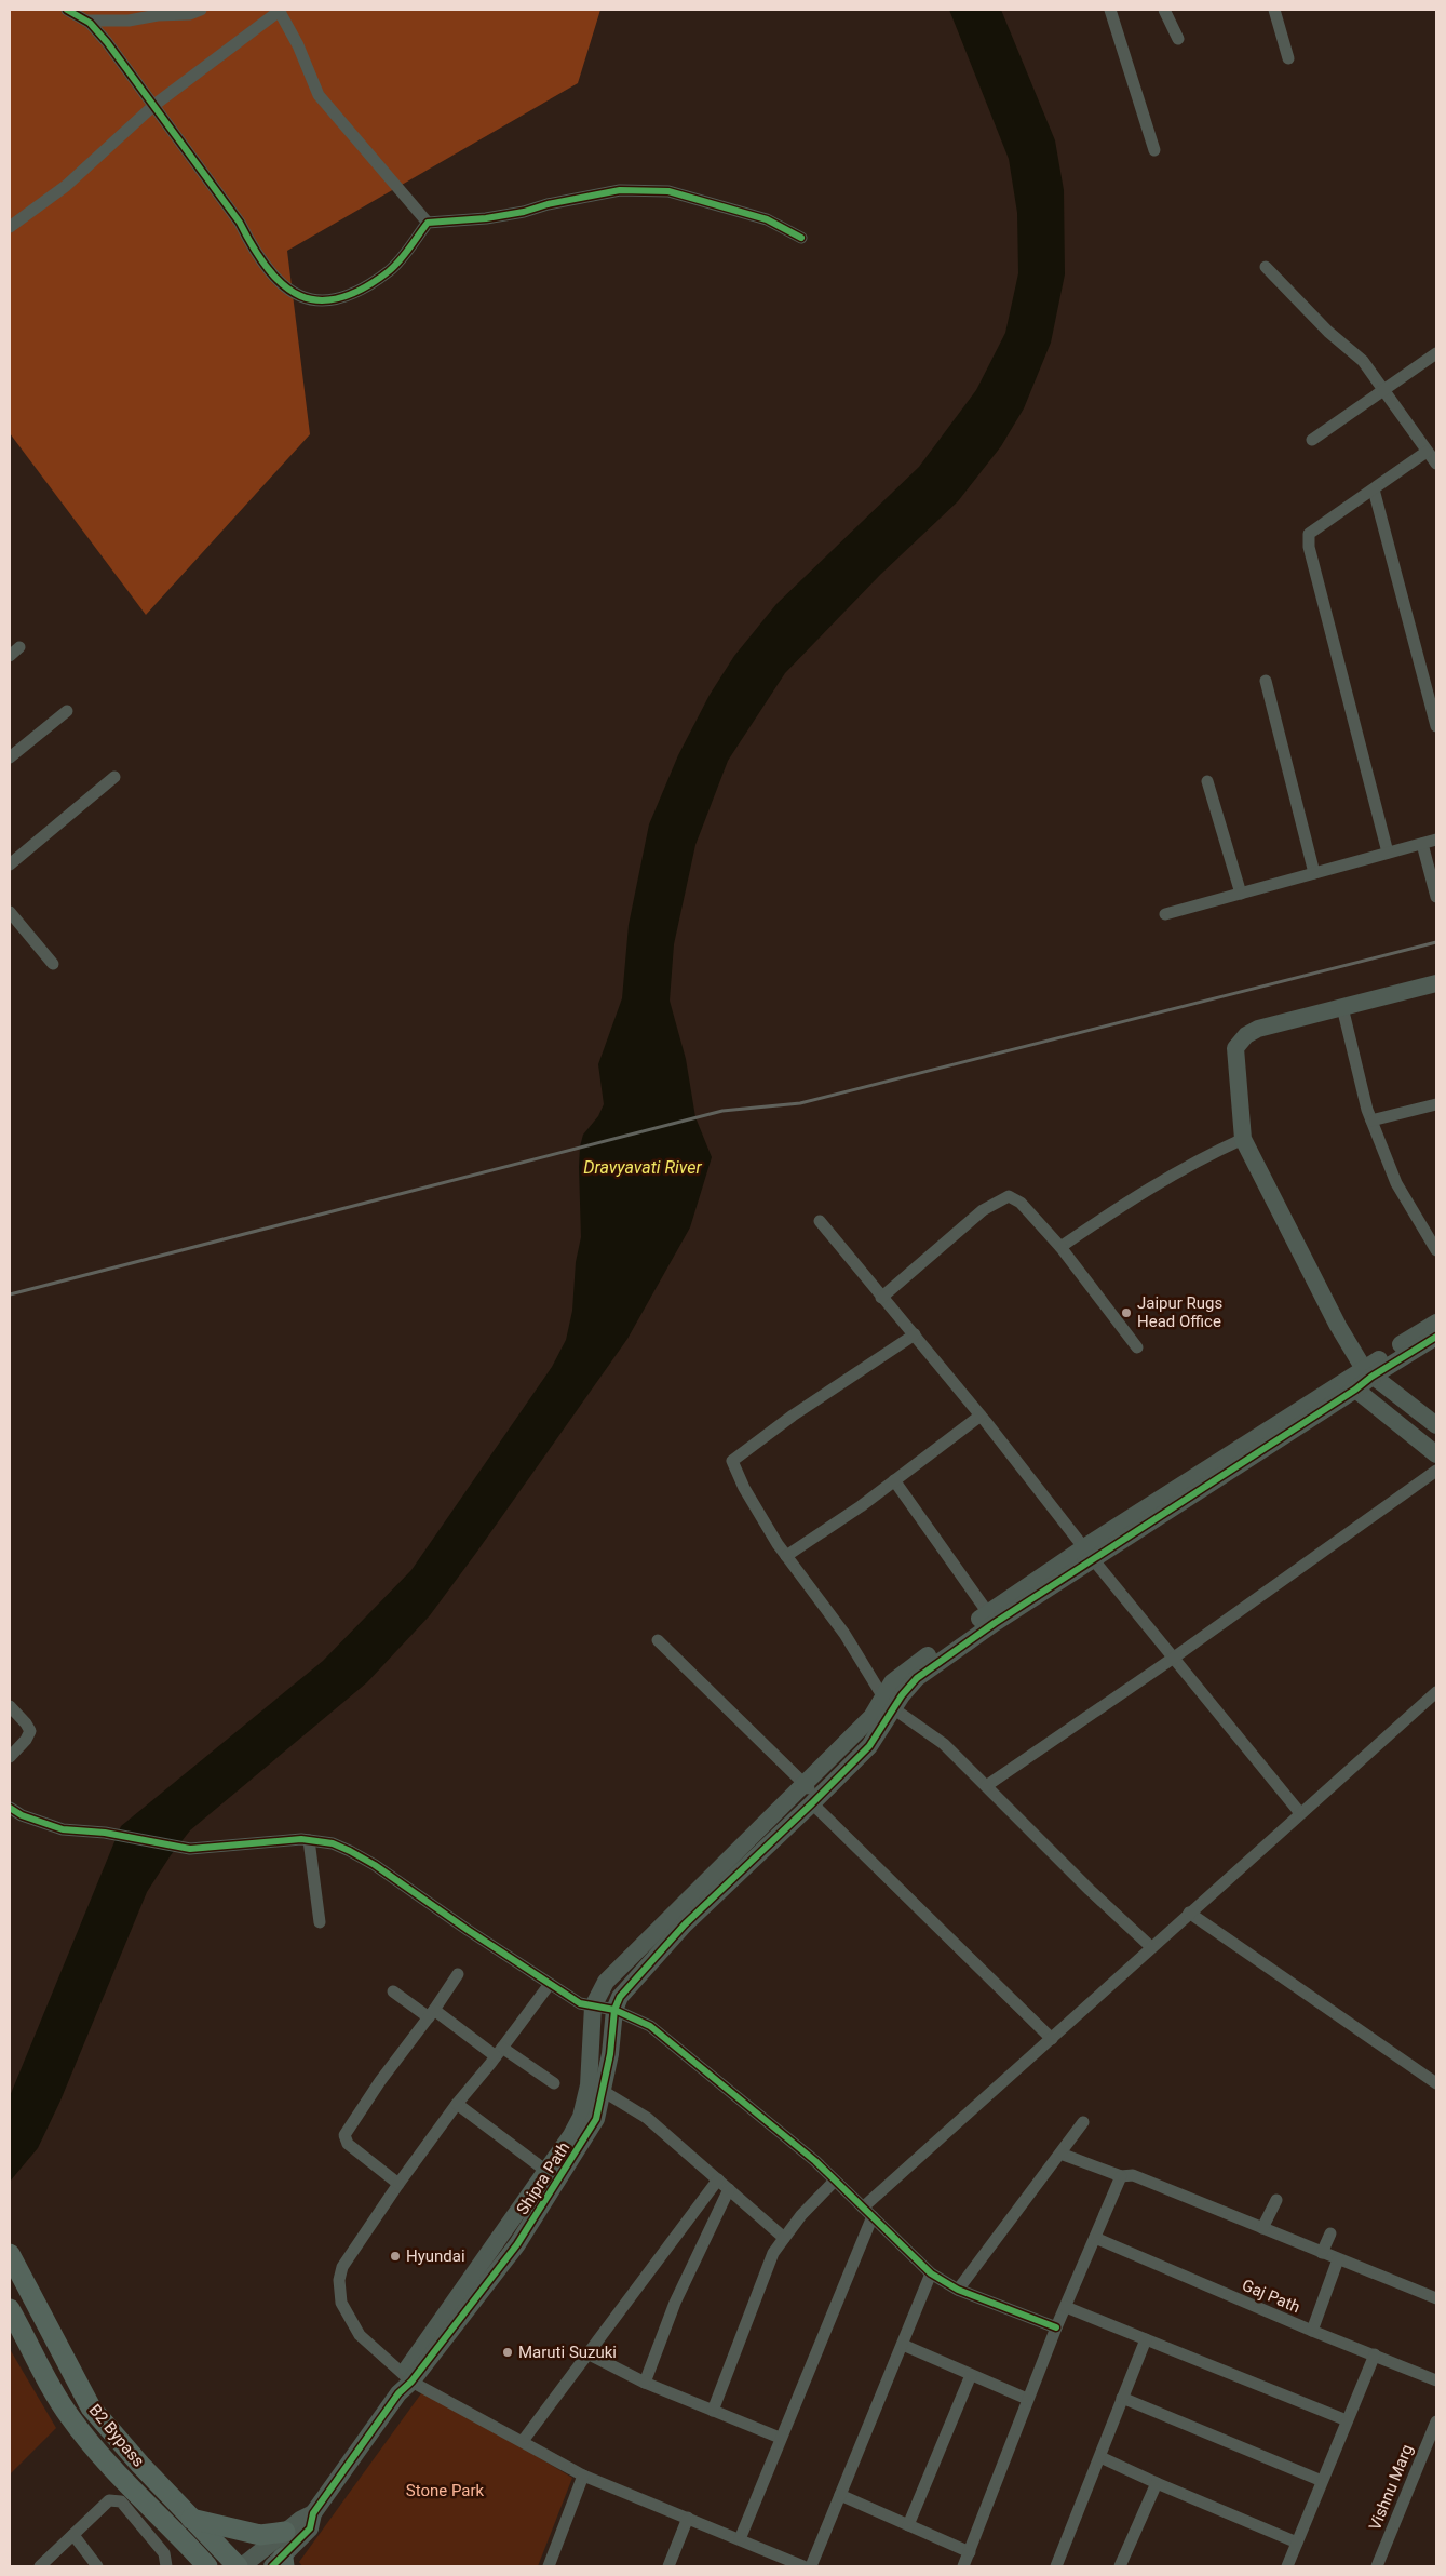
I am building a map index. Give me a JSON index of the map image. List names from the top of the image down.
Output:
{
  "streets": {
    "main road": ["B2 Bypass"],
    "street": ["Shipra Path", "Gaj Path", "Vishnu Marg"]
  },
  "crossings": [
    ["Shipra Path", "B2 Bypass"]
  ],
  "water": ["Dravyavati River"],
  "parks": ["Stone Park"],
  "places": ["Jaipur Rugs Head Office", "Hyundai", "Maruti Suzuki"]
}
